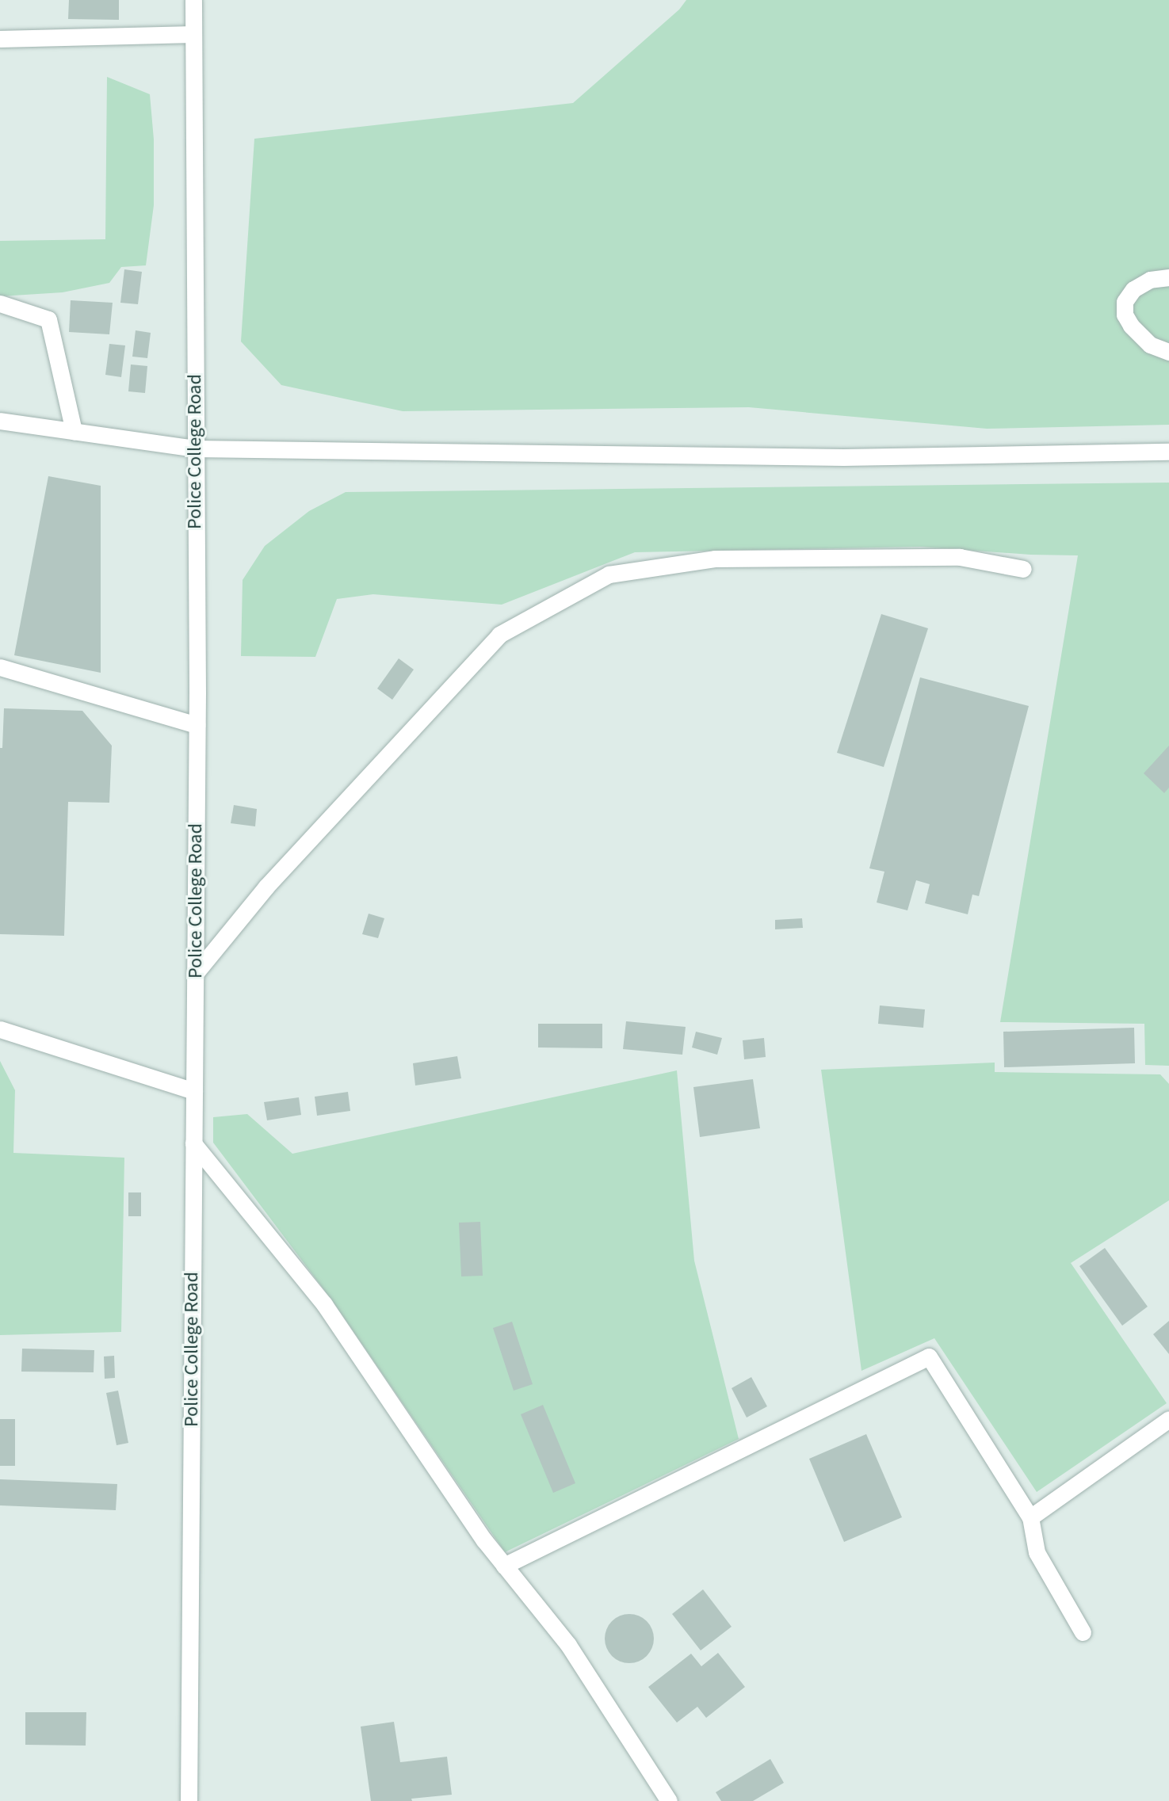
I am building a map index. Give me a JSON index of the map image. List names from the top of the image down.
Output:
{
  "streets": {
    "street": ["Police College Road"]
  }
}
